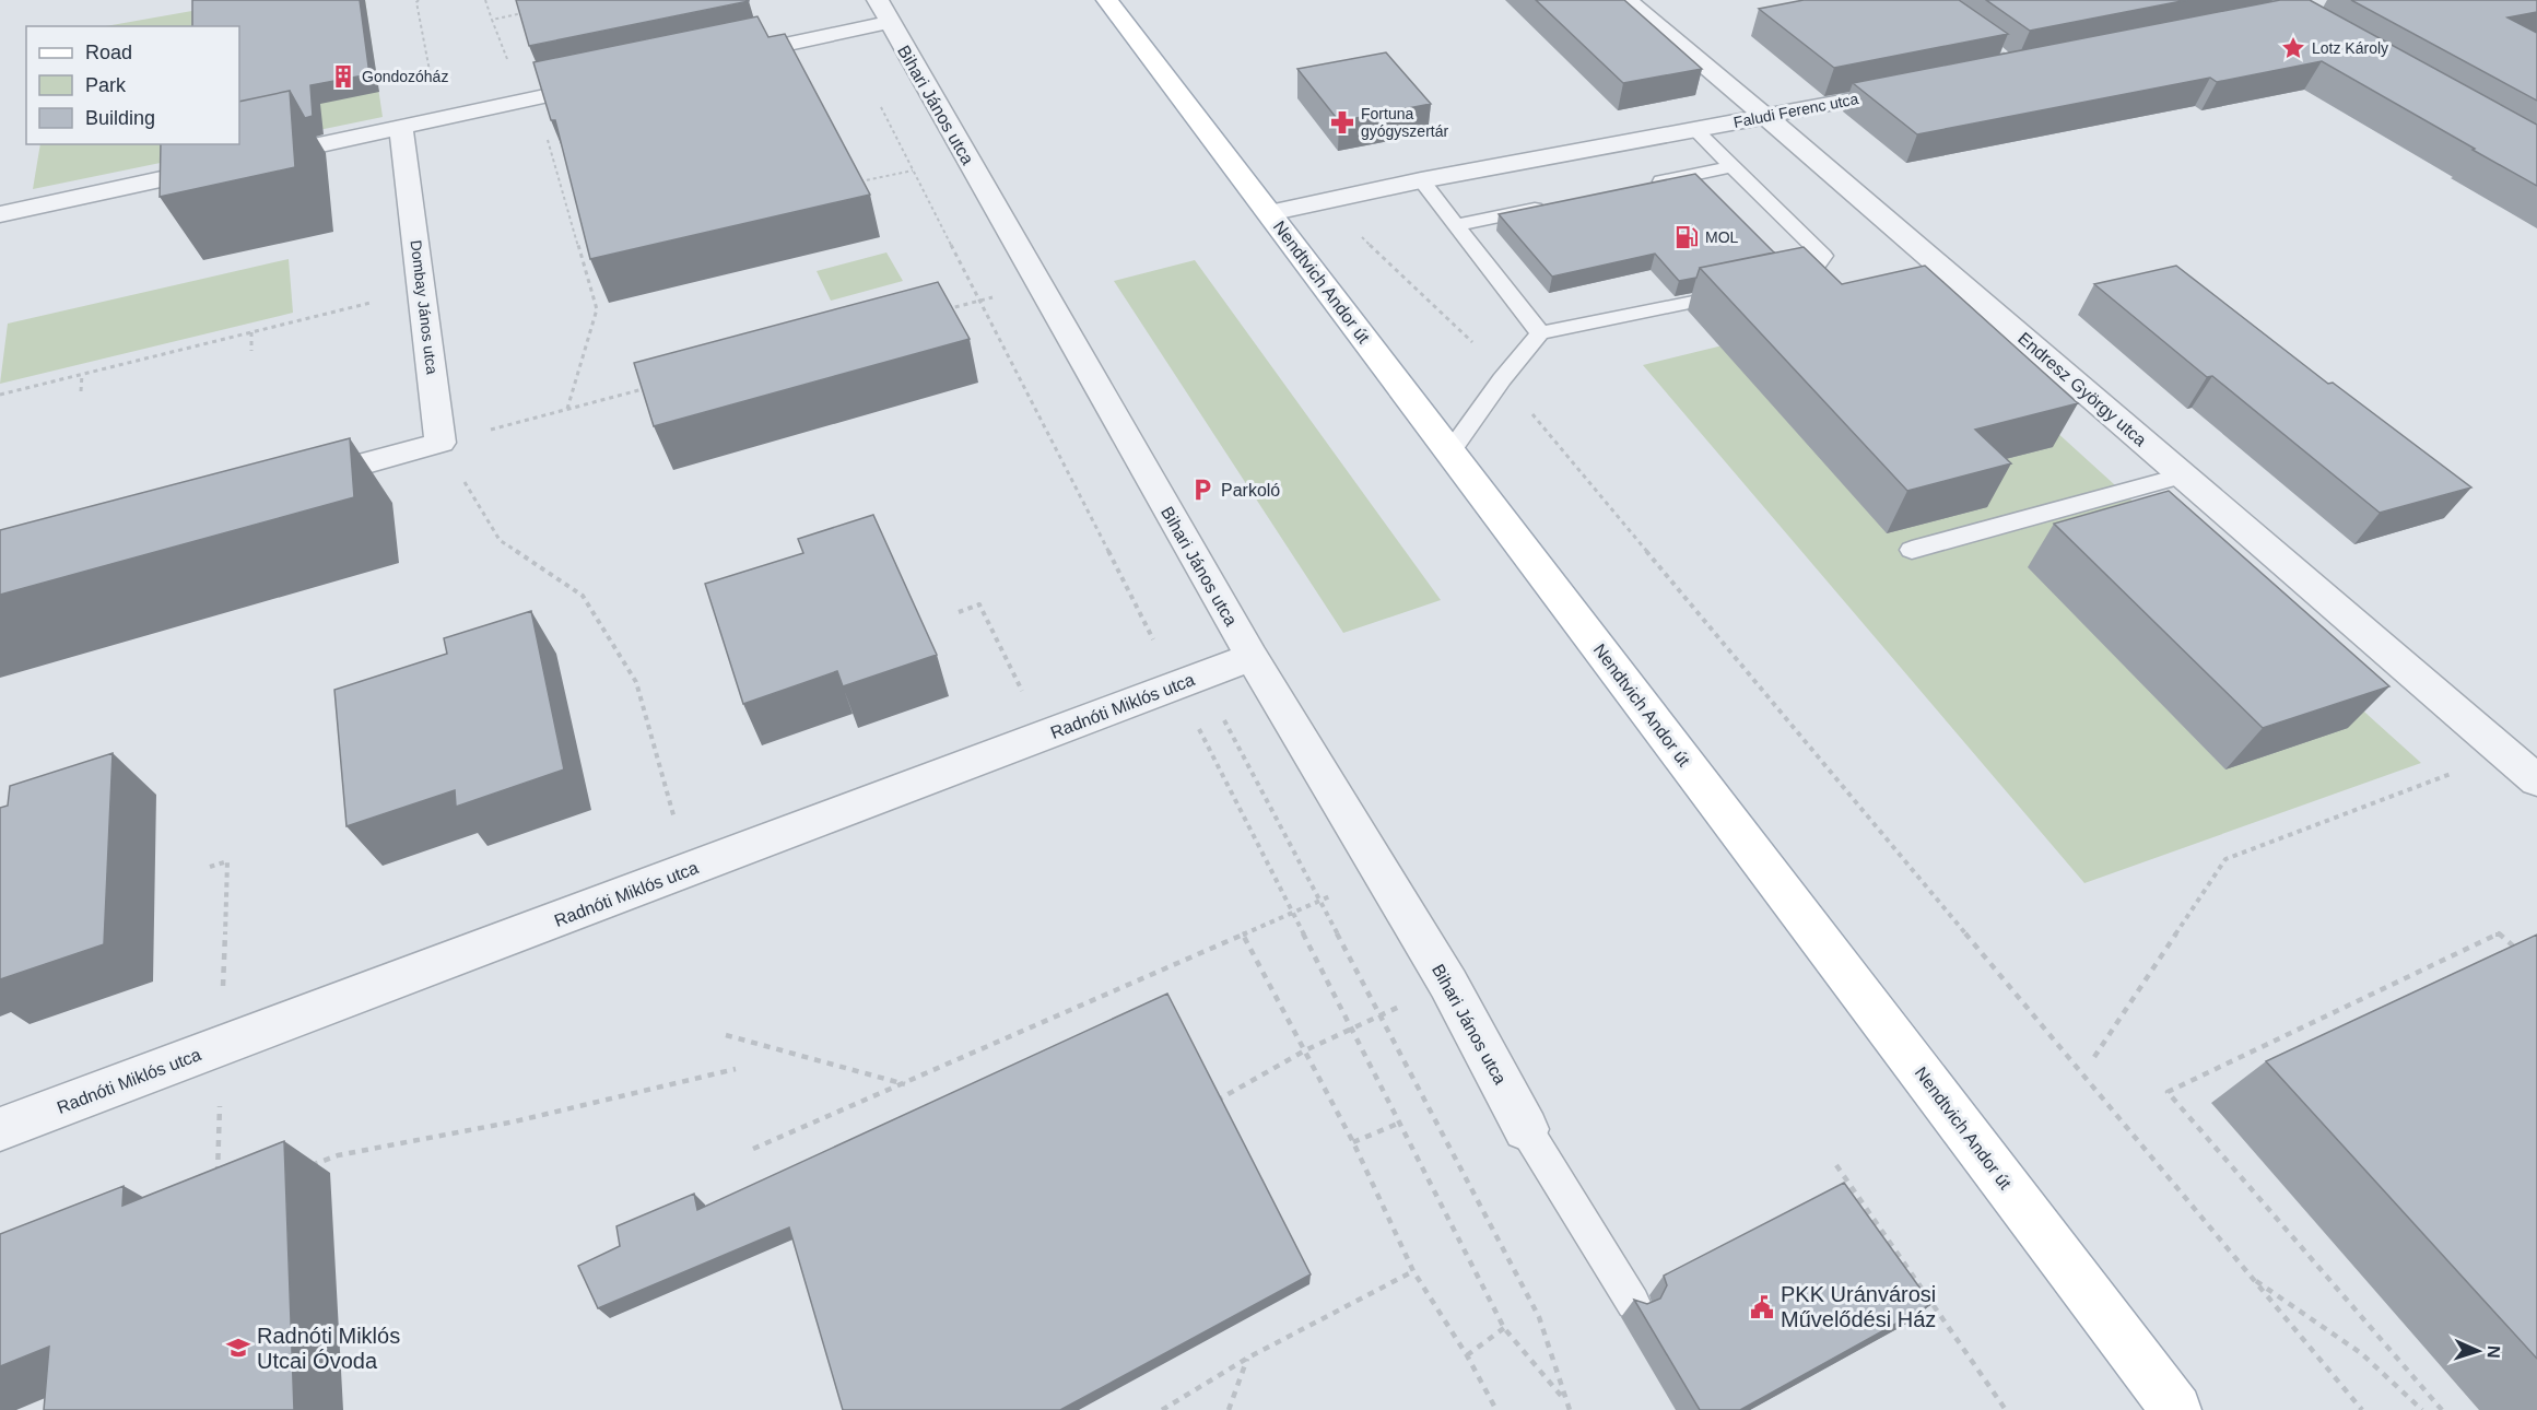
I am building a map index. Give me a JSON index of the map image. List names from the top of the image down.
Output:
{
  "streets": {
    "main road": ["Nendtvich Andor út"],
    "street": [
      "Bihari János utca",
      "Faludi Ferenc utca",
      "Dombay János utca",
      "Endresz György utca",
      "Radnóti Miklós utca"
    ]
  },
  "crossings": [
    ["Bihari János utca", "Radnóti Miklós utca"],
    ["Faludi Ferenc utca", "Nendtvich Andor út"],
    ["Faludi Ferenc utca", "Endresz György utca"]
  ],
  "places": {
    "place": ["Lotz Károly"],
    "building": ["Gondozóház"],
    "pharmacy": ["Fortuna gyógyszertár"],
    "fuel station": ["MOL"],
    "parking": ["Parkoló"],
    "public building": ["PKK Uránvárosi Művelődési Ház"],
    "school or university": ["Radnóti Miklós Utcai Óvoda"]
  },
  "legend": ["Road", "Park", "Building"],
  "north": "right"
}
